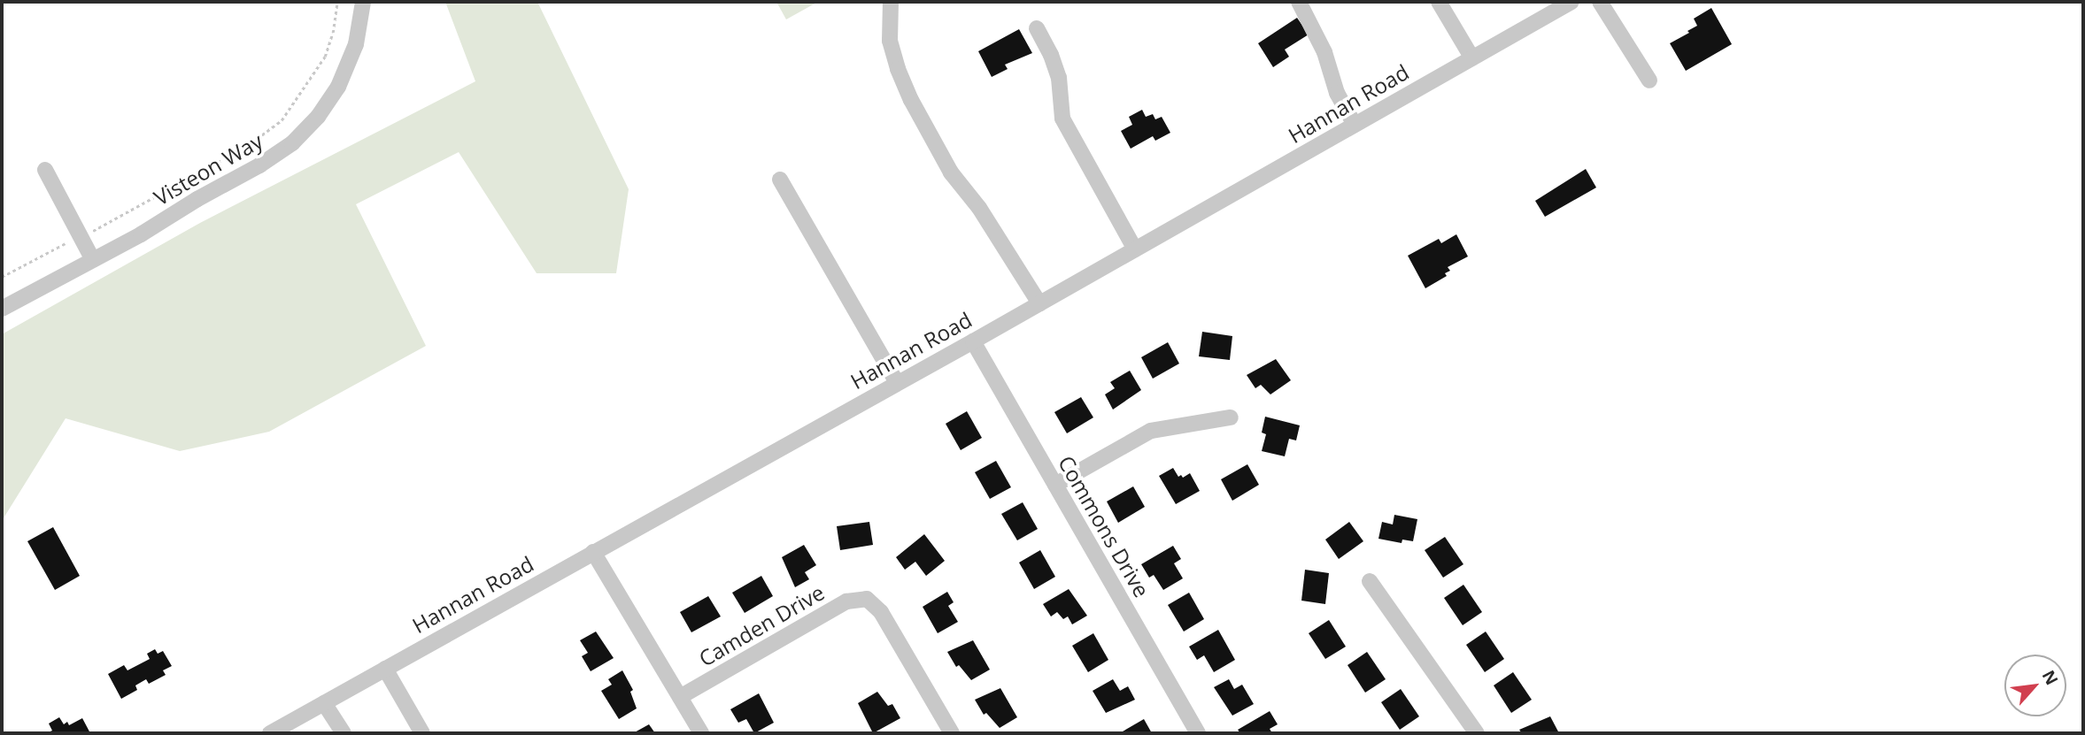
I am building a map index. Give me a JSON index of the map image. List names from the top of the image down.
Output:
{
  "streets": {
    "street": [
      "Hannan Road",
      "Visteon Way",
      "Commons Drive",
      "Camden Drive"
    ]
  },
  "crossings": [
    ["Hannan Road", "Commons Drive"]
  ],
  "north": "top right"
}
